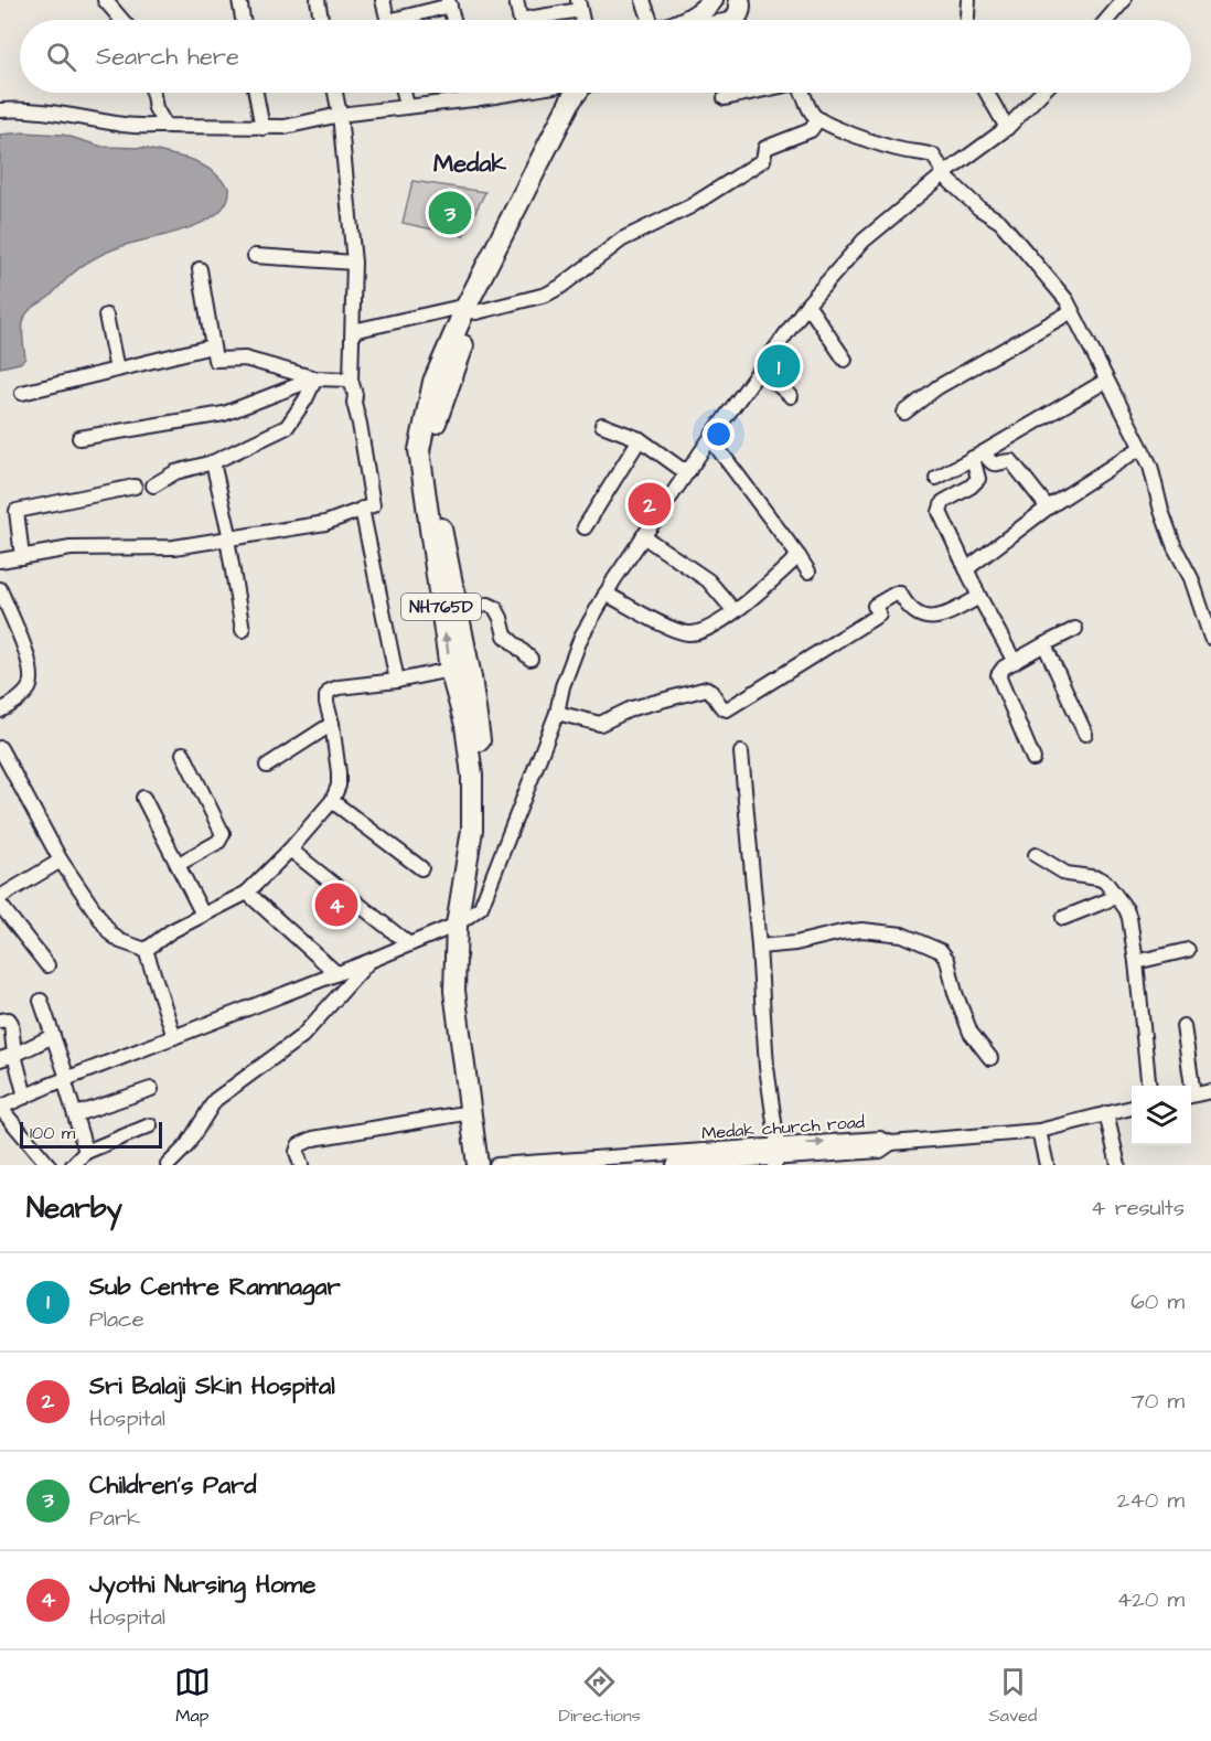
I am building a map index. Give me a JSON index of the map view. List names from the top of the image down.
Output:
{
  "streets": {
    "highway": ["NH765D"],
    "street": ["Medak church road"]
  },
  "crossings": [
    ["NH765D", "Medak church road"]
  ],
  "districts": ["Medak"],
  "scale_bar": "100 m",
  "page": {
    "search": "Search here",
    "pins": [
      "3",
      "1",
      "2",
      "4"
    ],
    "scale": "100 m",
    "heading": ["Nearby", "4 results"],
    "list": [
      {
        "mark": "1",
        "name": "Sub Centre Ramnagar",
        "note": "Place",
        "value": "60 m"
      },
      {
        "mark": "2",
        "name": "Sri Balaji Skin Hospital",
        "note": "Hospital",
        "value": "70 m"
      },
      {
        "mark": "3",
        "name": "Children's Pard",
        "note": "Park",
        "value": "240 m"
      },
      {
        "mark": "4",
        "name": "Jyothi Nursing Home",
        "note": "Hospital",
        "value": "420 m"
      }
    ],
    "nav": ["Map", "Directions", "Saved"]
  }
}
